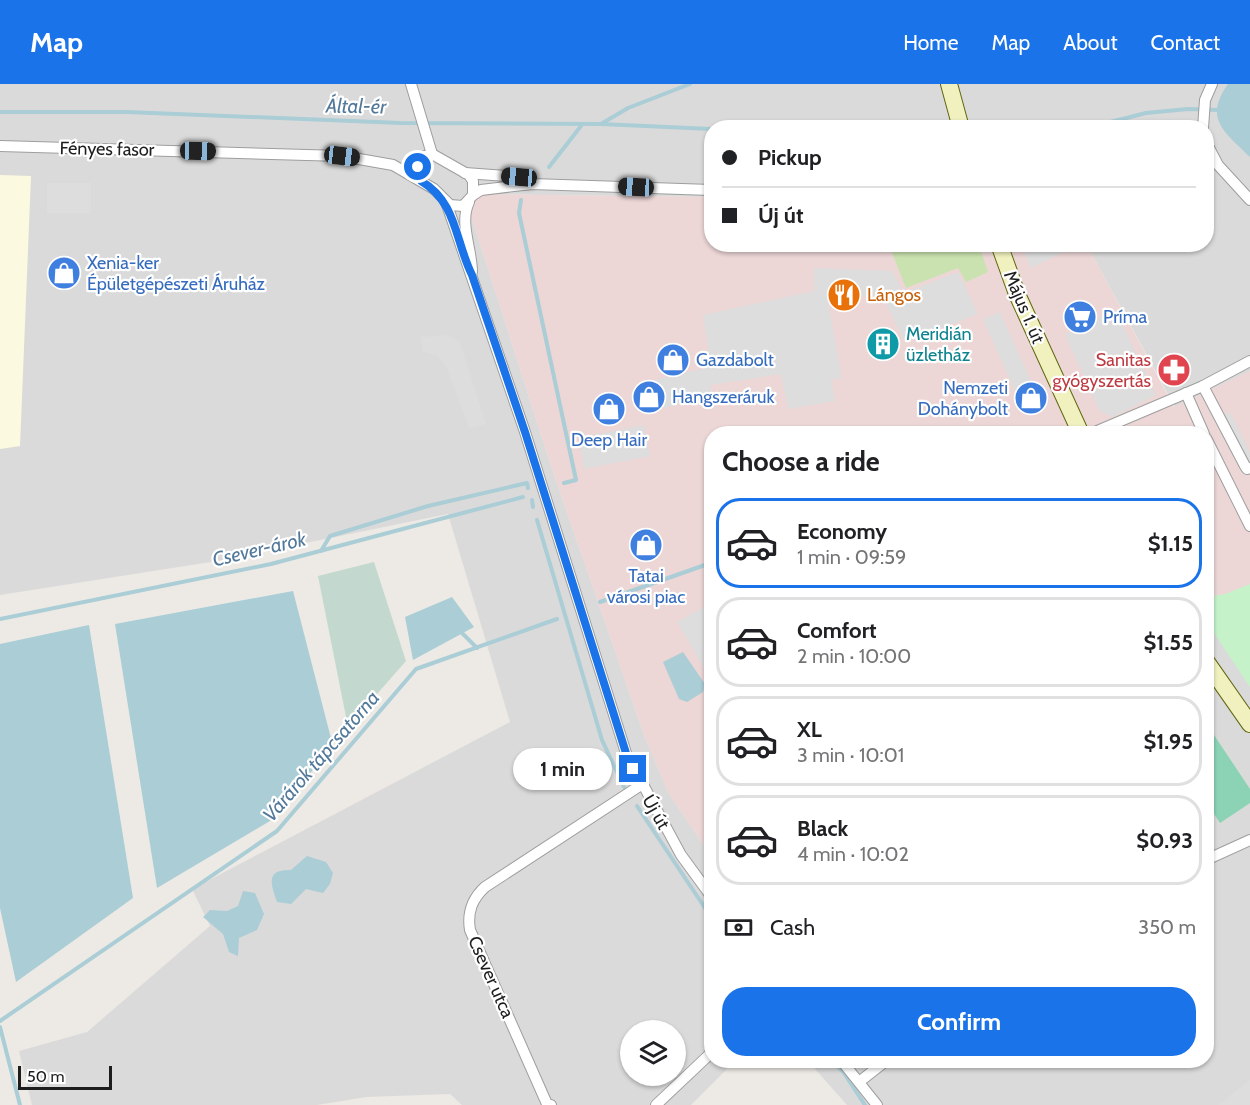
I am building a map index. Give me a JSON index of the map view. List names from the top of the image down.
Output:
{
  "streets": {
    "main road": ["Május 1. út"],
    "street": ["Fényes fasor", "Új út", "Csever utca"]
  },
  "crossings": [
    ["Fényes fasor", "Új út"],
    ["Új út", "Csever utca"]
  ],
  "water": ["Által-ér", "Csever-árok", "Várárok tápcsatorna"],
  "places": {
    "shop": [
      "Xenia-ker Épületgépészeti Áruház",
      "Gazdabolt",
      "Hangszeráruk",
      "Nemzeti Dohánybolt",
      "Deep Hair",
      "Tatai városi piac"
    ],
    "restaurant": ["Lángos"],
    "supermarket": ["Príma"],
    "building": ["Meridián üzletház"],
    "pharmacy": ["Sanitas gyógyszertás"]
  },
  "scale_bar": "50 m",
  "page": {
    "header": "Map",
    "nav": [
      "Home",
      "Map",
      "About",
      "Contact"
    ],
    "banner": ["Pickup", "Új út"],
    "heading": "Choose a ride",
    "list": [
      {
        "name": "Economy",
        "note": "1 min · 09:59",
        "value": "$1.15"
      },
      {
        "name": "Comfort",
        "note": "2 min · 10:00",
        "value": "$1.55"
      },
      {
        "name": "XL",
        "note": "3 min · 10:01",
        "value": "$1.95"
      },
      {
        "name": "Black",
        "note": "4 min · 10:02",
        "value": "$0.93"
      }
    ],
    "bubble": "1 min",
    "pay": ["Cash", "350 m"],
    "buttons": "Confirm",
    "scale": "50 m"
  }
}
